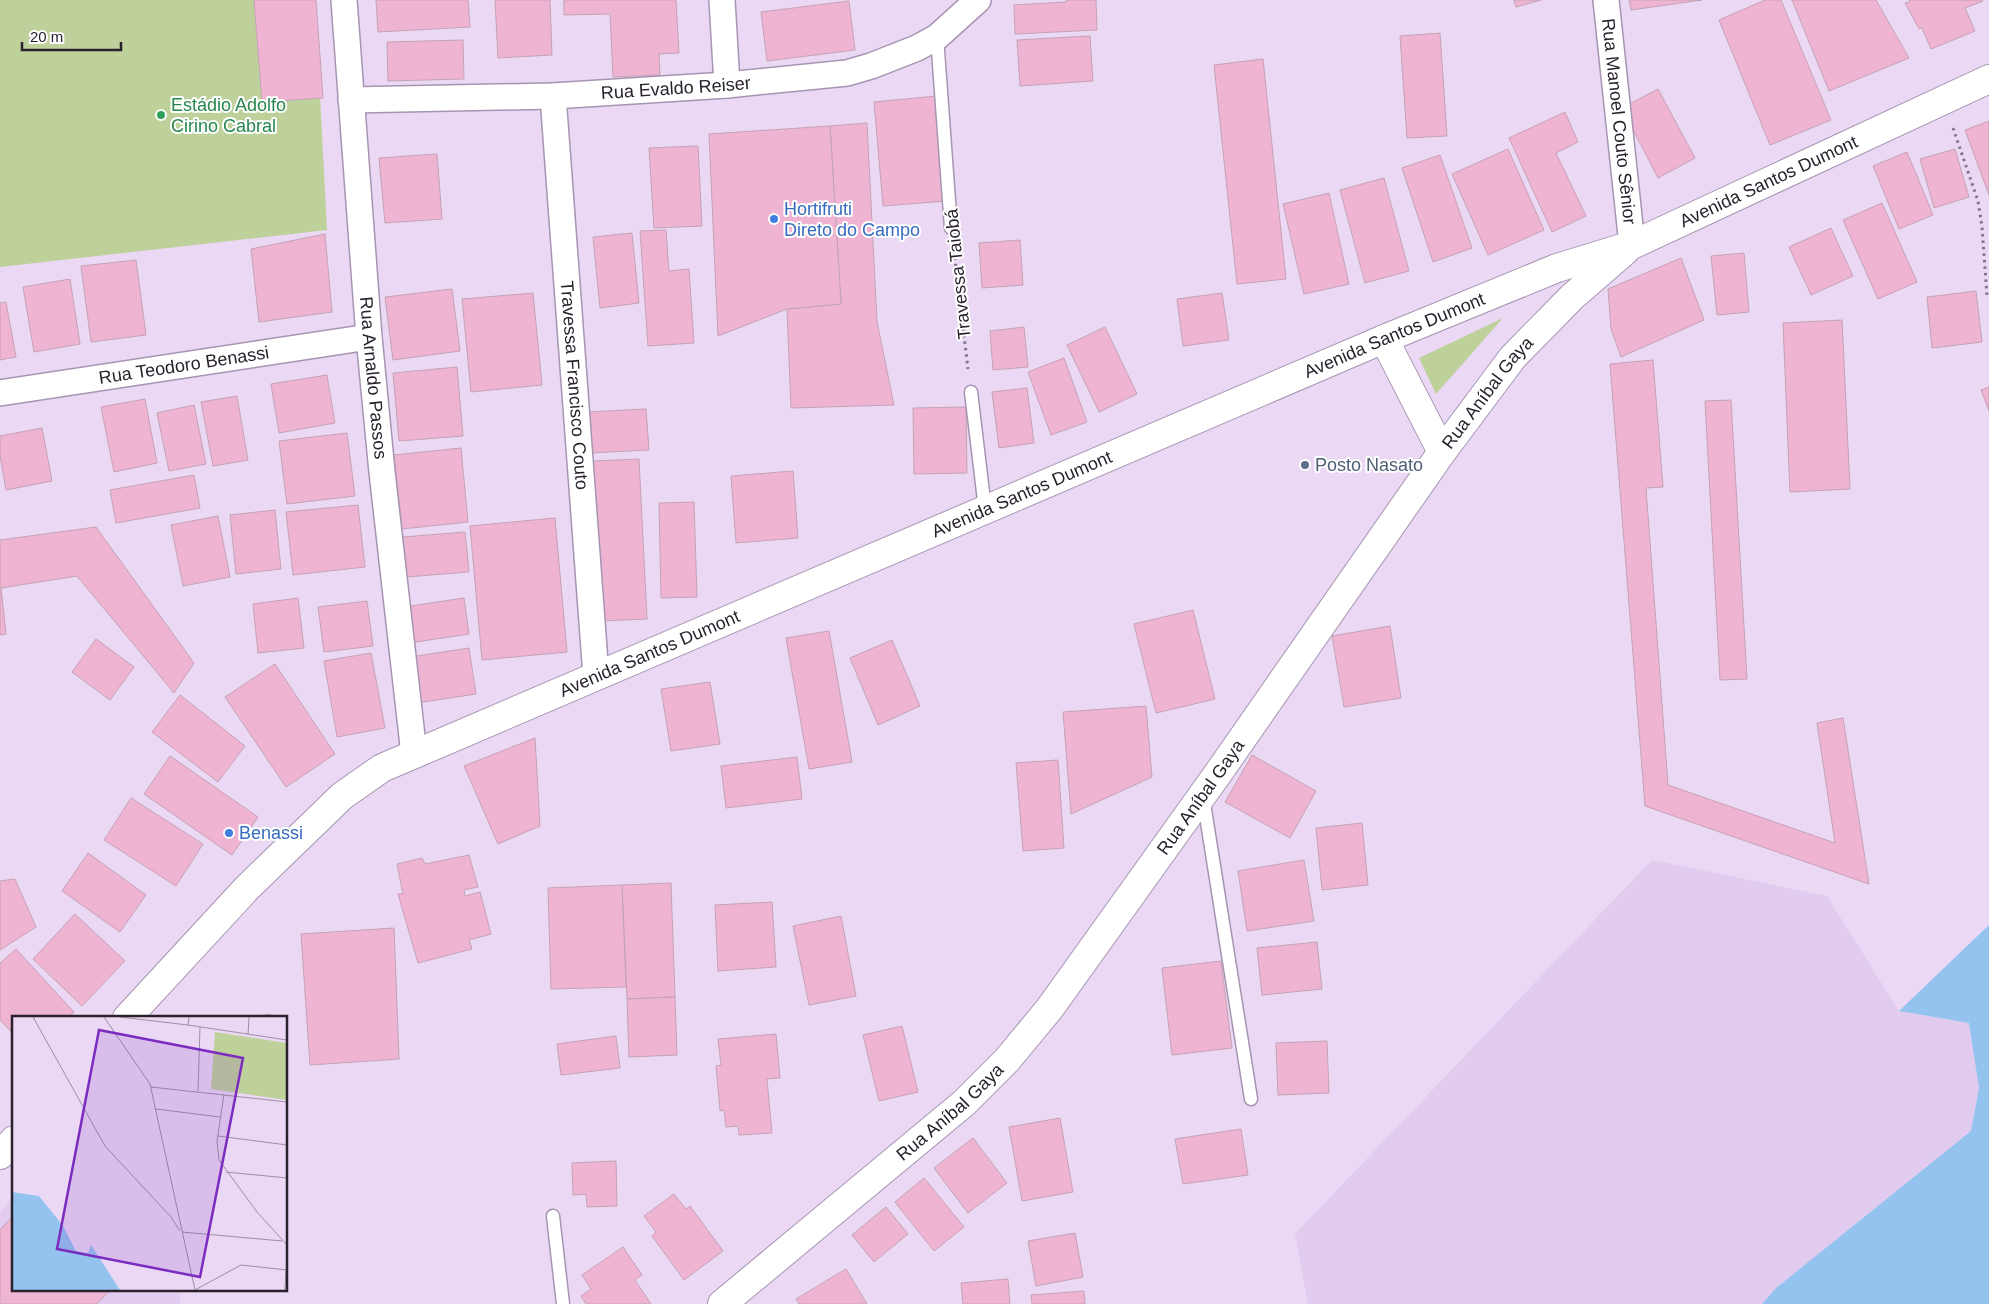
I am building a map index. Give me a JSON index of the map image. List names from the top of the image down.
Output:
{
  "streets": {
    "main road": ["Avenida Santos Dumont", "Rua Aníbal Gaya"],
    "street": [
      "Rua Evaldo Reiser",
      "Rua Manoel Couto Sênior",
      "Rua Teodoro Benassi",
      "Rua Arnaldo Passos",
      "Travessa Francisco Couto"
    ],
    "lane": ["Travessa Taiobá"]
  },
  "crossings": [
    ["Rua Evaldo Reiser", "Travessa Taiobá"],
    ["Rua Evaldo Reiser", "Rua Arnaldo Passos"],
    ["Rua Evaldo Reiser", "Travessa Francisco Couto"],
    ["Rua Manoel Couto Sênior", "Avenida Santos Dumont"],
    ["Rua Manoel Couto Sênior", "Rua Aníbal Gaya"],
    ["Avenida Santos Dumont", "Rua Arnaldo Passos"],
    ["Avenida Santos Dumont", "Travessa Francisco Couto"],
    ["Avenida Santos Dumont", "Rua Aníbal Gaya"],
    ["Rua Teodoro Benassi", "Rua Arnaldo Passos"]
  ],
  "places": [
    "Estádio Adolfo Cirino Cabral",
    "Hortifruti Direto do Campo",
    "Posto Nasato",
    "Benassi"
  ],
  "scale_bar": "20 m"
}
